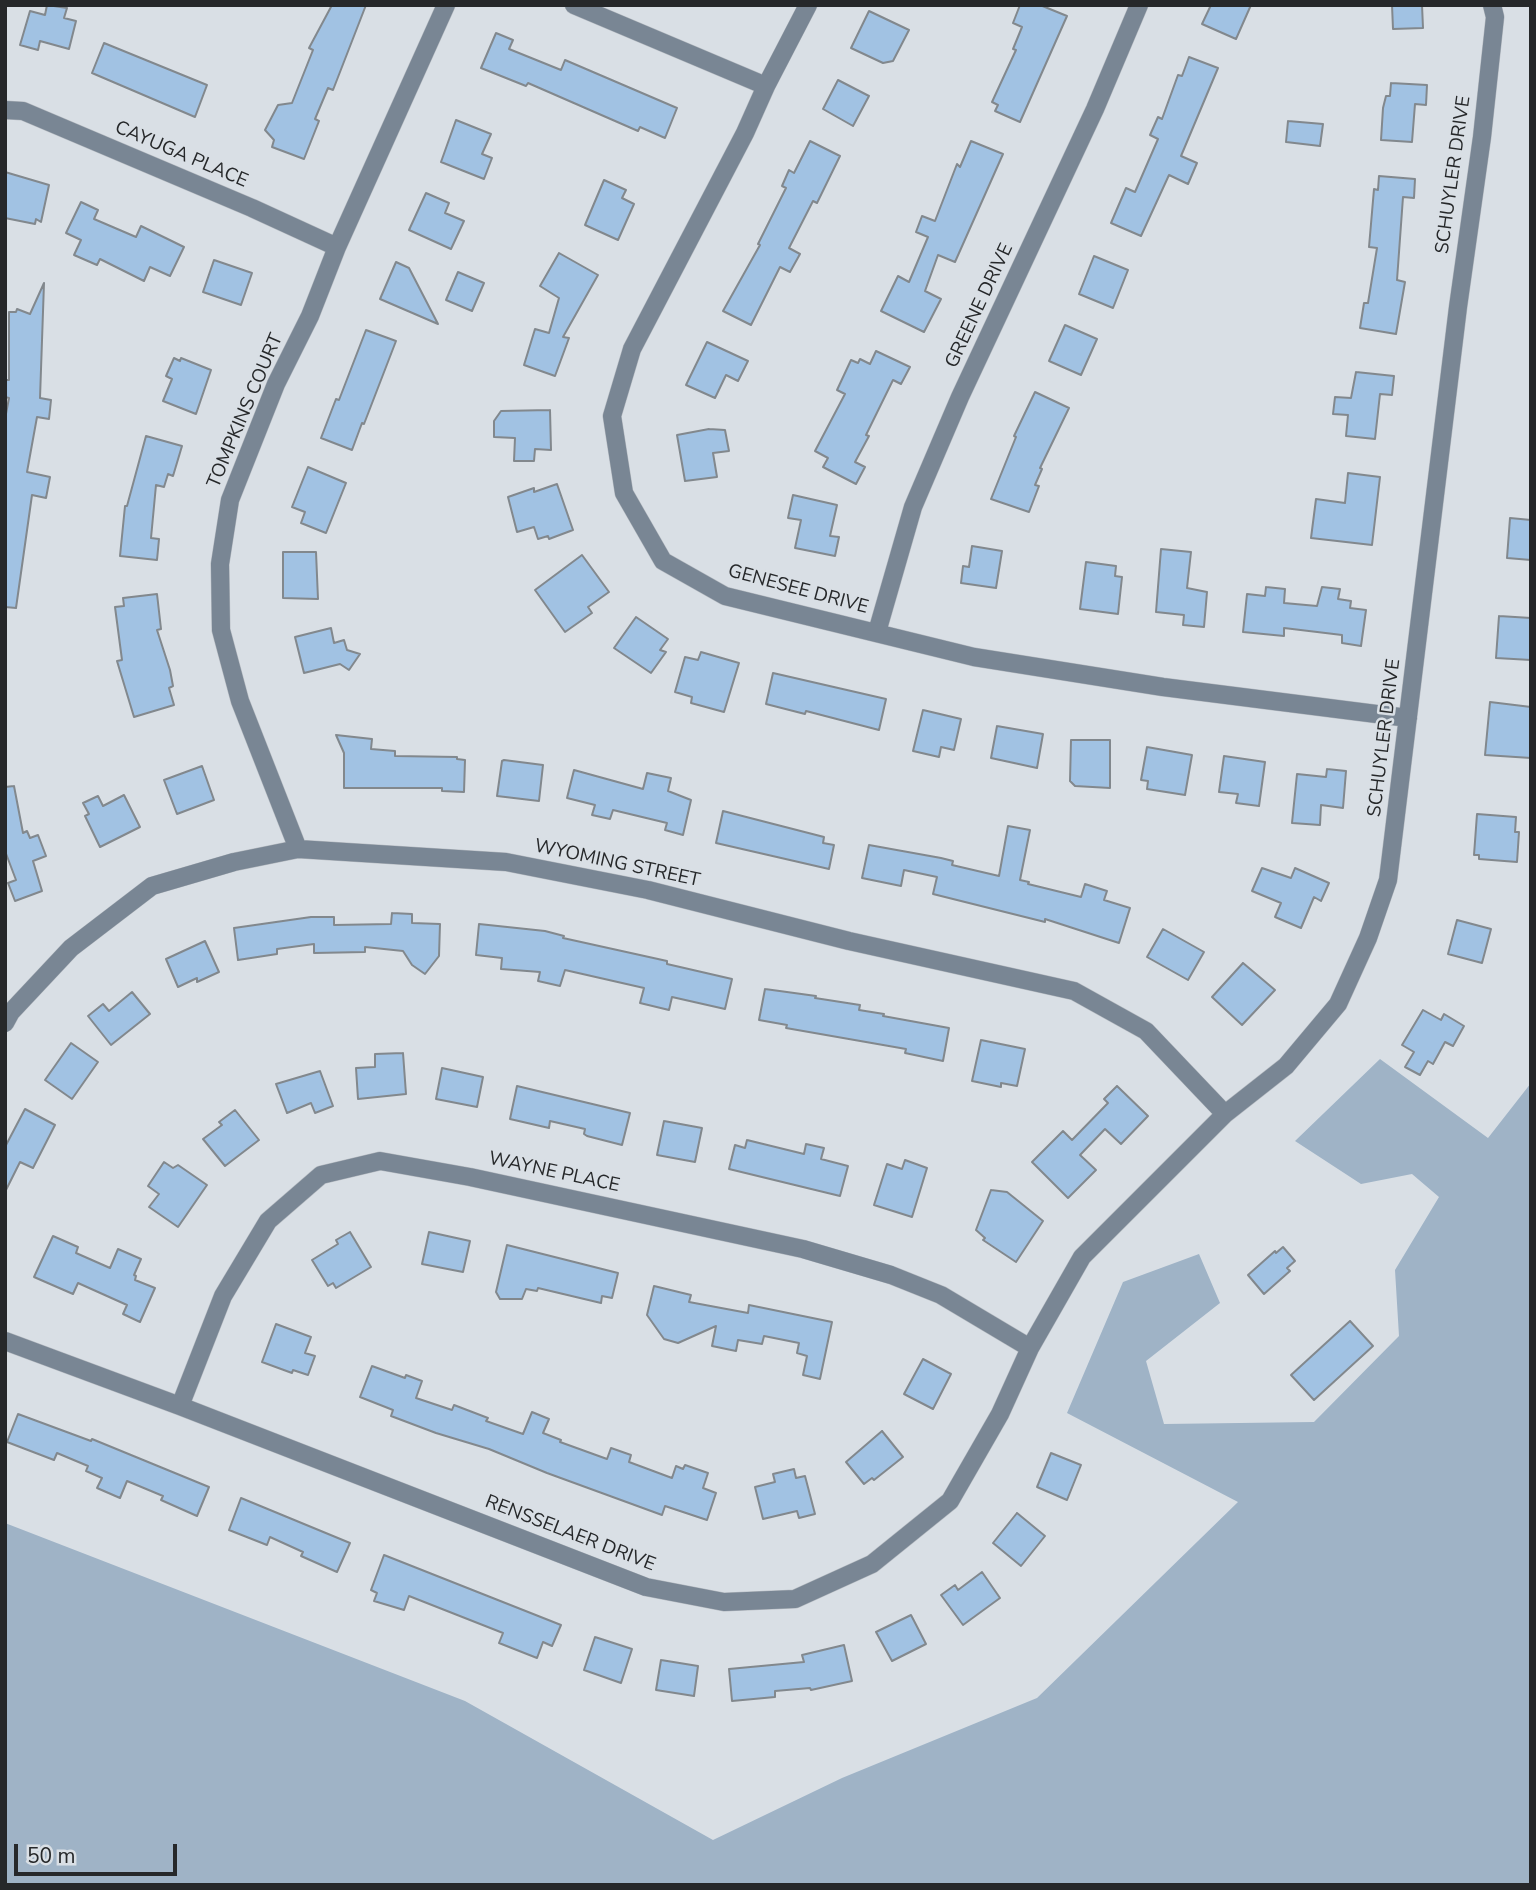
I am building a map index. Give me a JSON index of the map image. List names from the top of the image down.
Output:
{
  "streets": {
    "street": [
      "CAYUGA PLACE",
      "SCHUYLER DRIVE",
      "GREENE DRIVE",
      "TOMPKINS COURT",
      "GENESEE DRIVE",
      "WYOMING STREET",
      "WAYNE PLACE",
      "RENSSELAER DRIVE"
    ]
  },
  "crossings": [
    ["CAYUGA PLACE", "TOMPKINS COURT"],
    ["SCHUYLER DRIVE", "GENESEE DRIVE"],
    ["SCHUYLER DRIVE", "WYOMING STREET"],
    ["SCHUYLER DRIVE", "WAYNE PLACE"],
    ["SCHUYLER DRIVE", "RENSSELAER DRIVE"],
    ["GREENE DRIVE", "GENESEE DRIVE"],
    ["TOMPKINS COURT", "WYOMING STREET"],
    ["WAYNE PLACE", "RENSSELAER DRIVE"]
  ],
  "scale_bar": "50 m"
}
